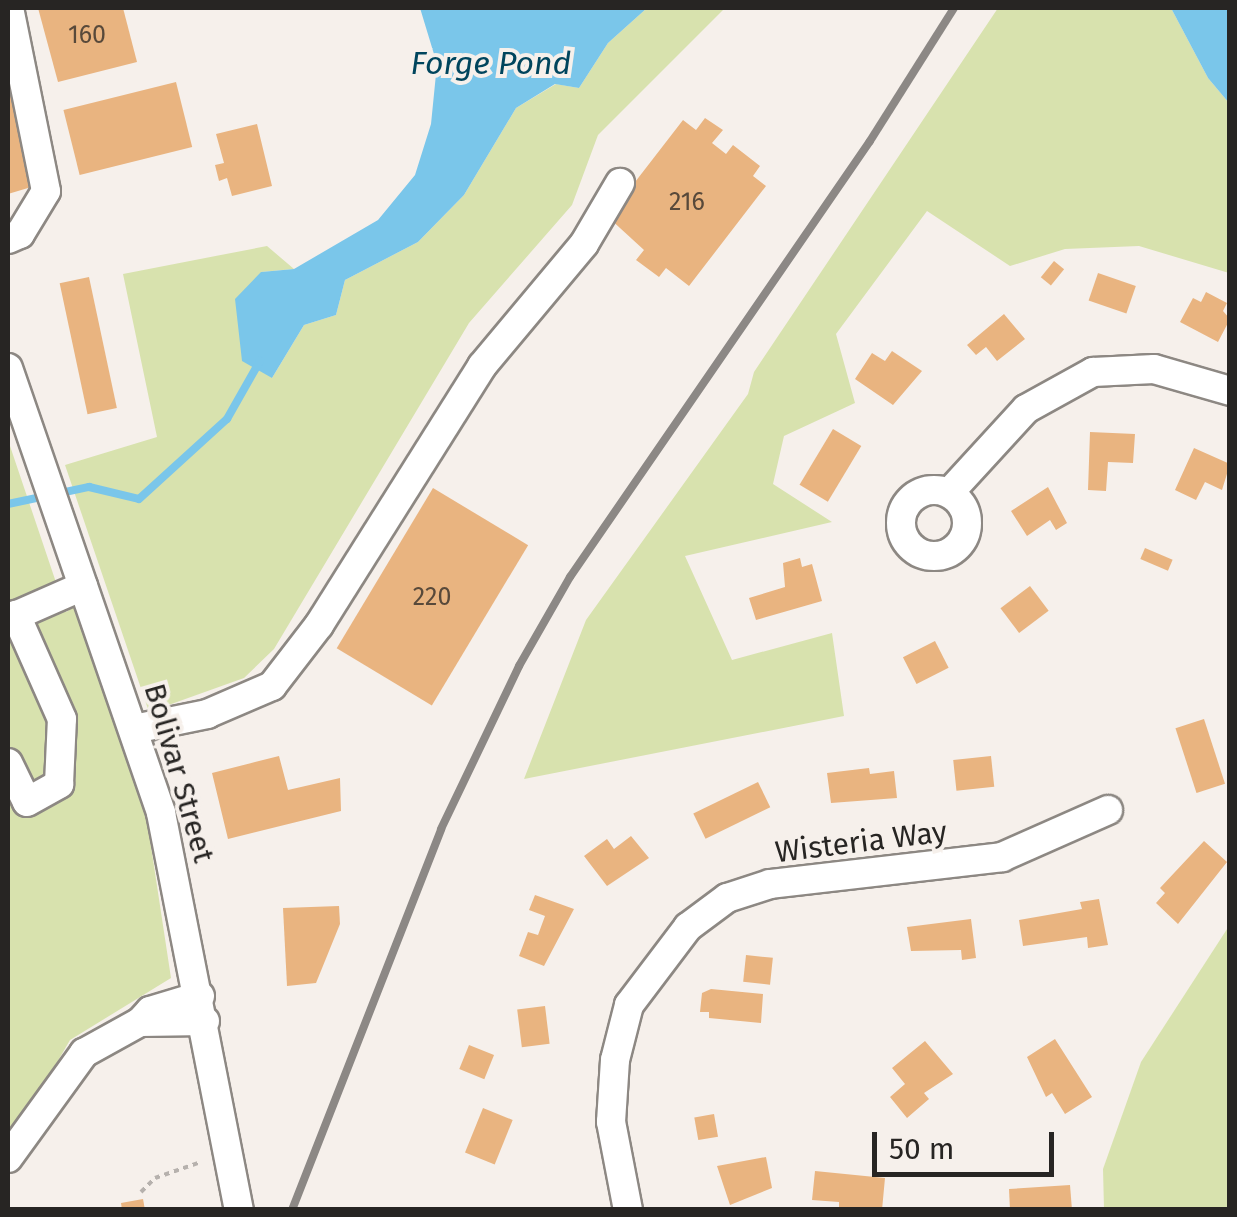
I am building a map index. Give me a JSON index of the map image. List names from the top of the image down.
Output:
{
  "streets": {
    "street": ["Bolivar Street", "Wisteria Way"]
  },
  "water": ["Forge Pond"],
  "house_numbers": ["160", "216", "220"],
  "scale_bar": "50 m"
}
